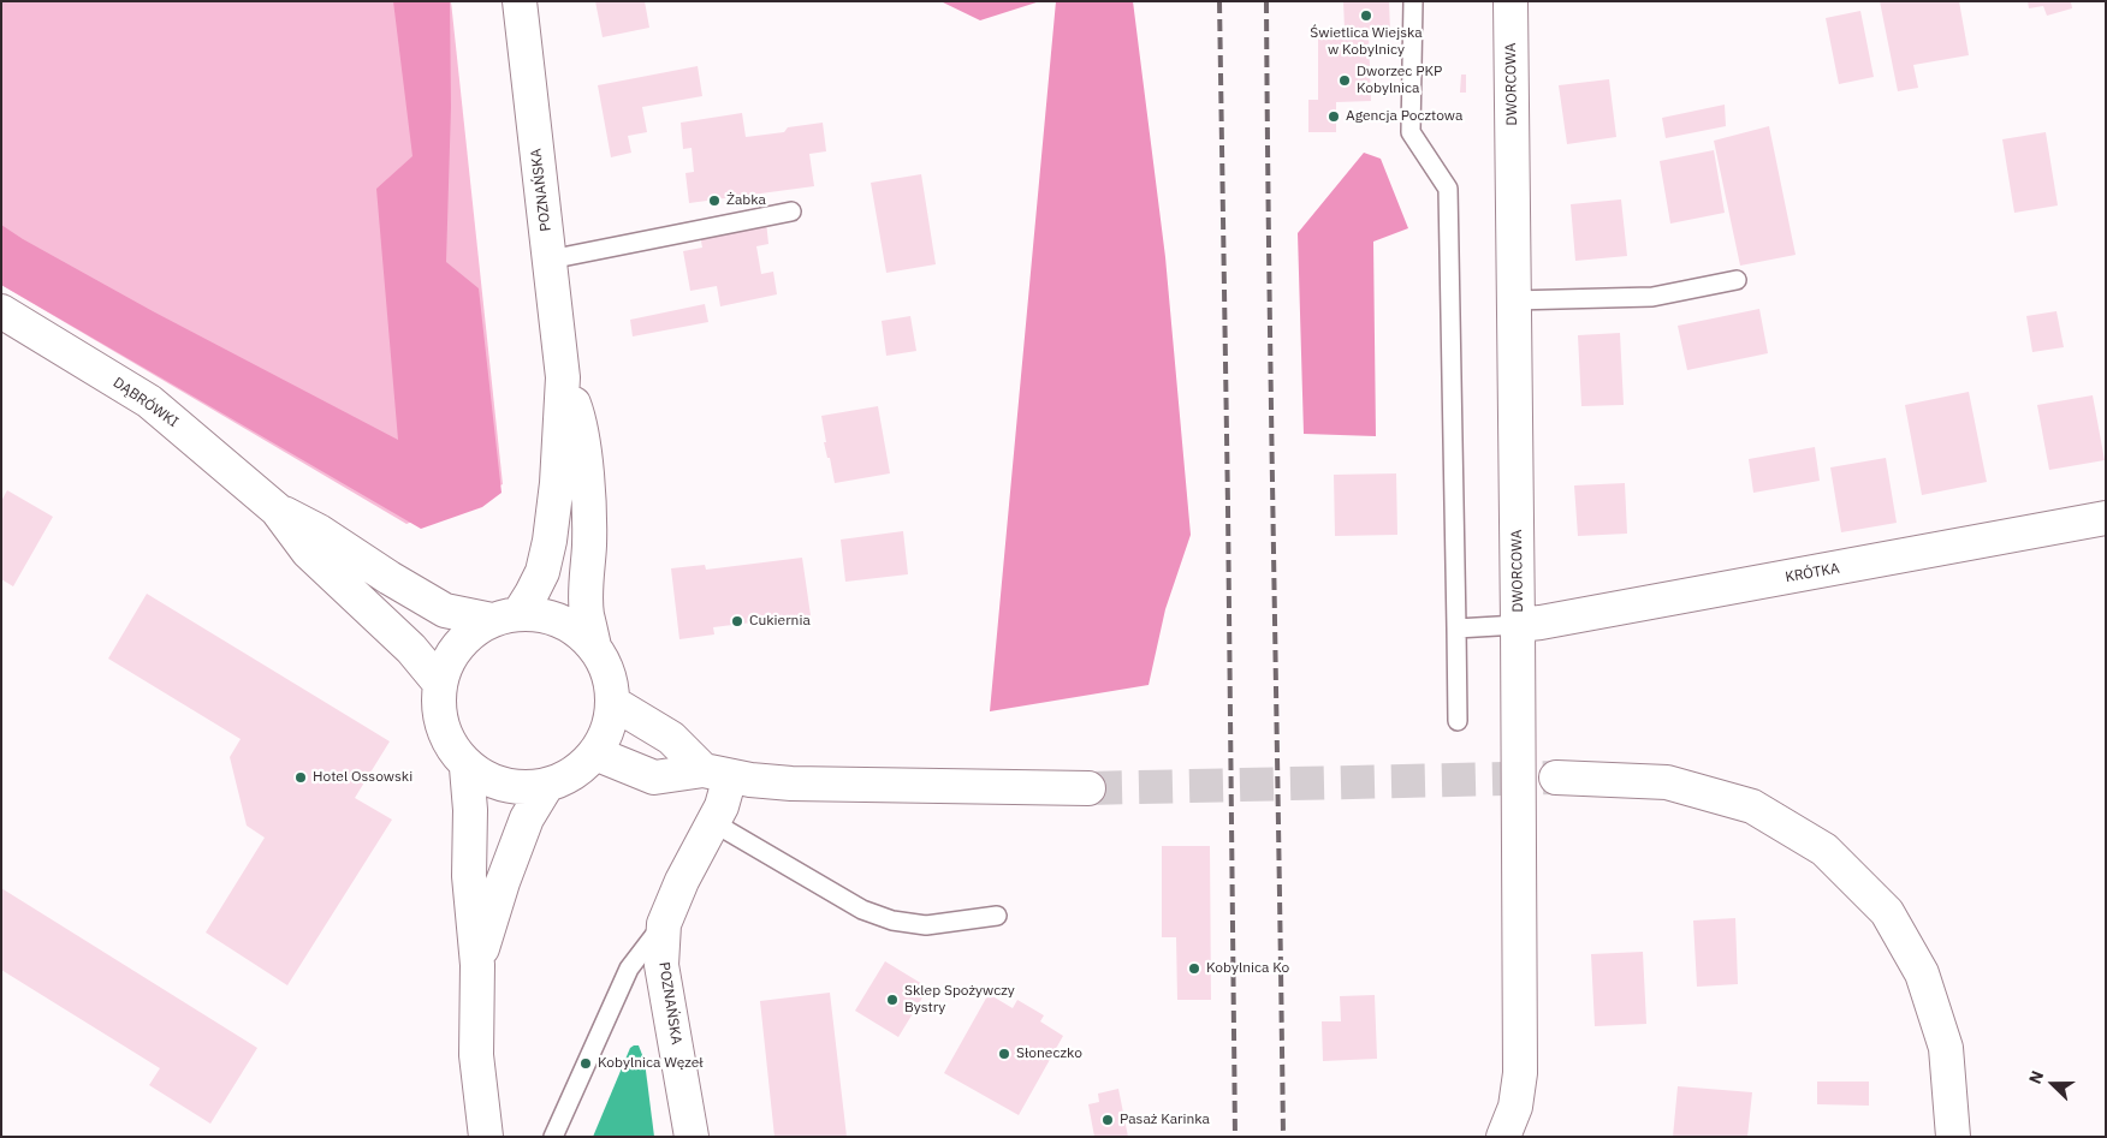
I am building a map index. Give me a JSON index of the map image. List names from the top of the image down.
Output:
{
  "streets": {
    "street": [
      "DWORCOWA",
      "POZNAŃSKA",
      "DĄBRÓWKI",
      "KRÓTKA"
    ]
  },
  "crossings": [
    ["DWORCOWA", "KRÓTKA"],
    ["POZNAŃSKA", "DĄBRÓWKI"]
  ],
  "places": [
    "Świetlica Wiejska w Kobylnicy",
    "Dworzec PKP Kobylnica",
    "Agencja Pocztowa",
    "Żabka",
    "Cukiernia",
    "Hotel Ossowski",
    "Kobylnica Ko",
    "Sklep Spożywczy Bystry",
    "Słoneczko",
    "Kobylnica Węzeł",
    "Pasaż Karinka"
  ],
  "north": "left"
}
